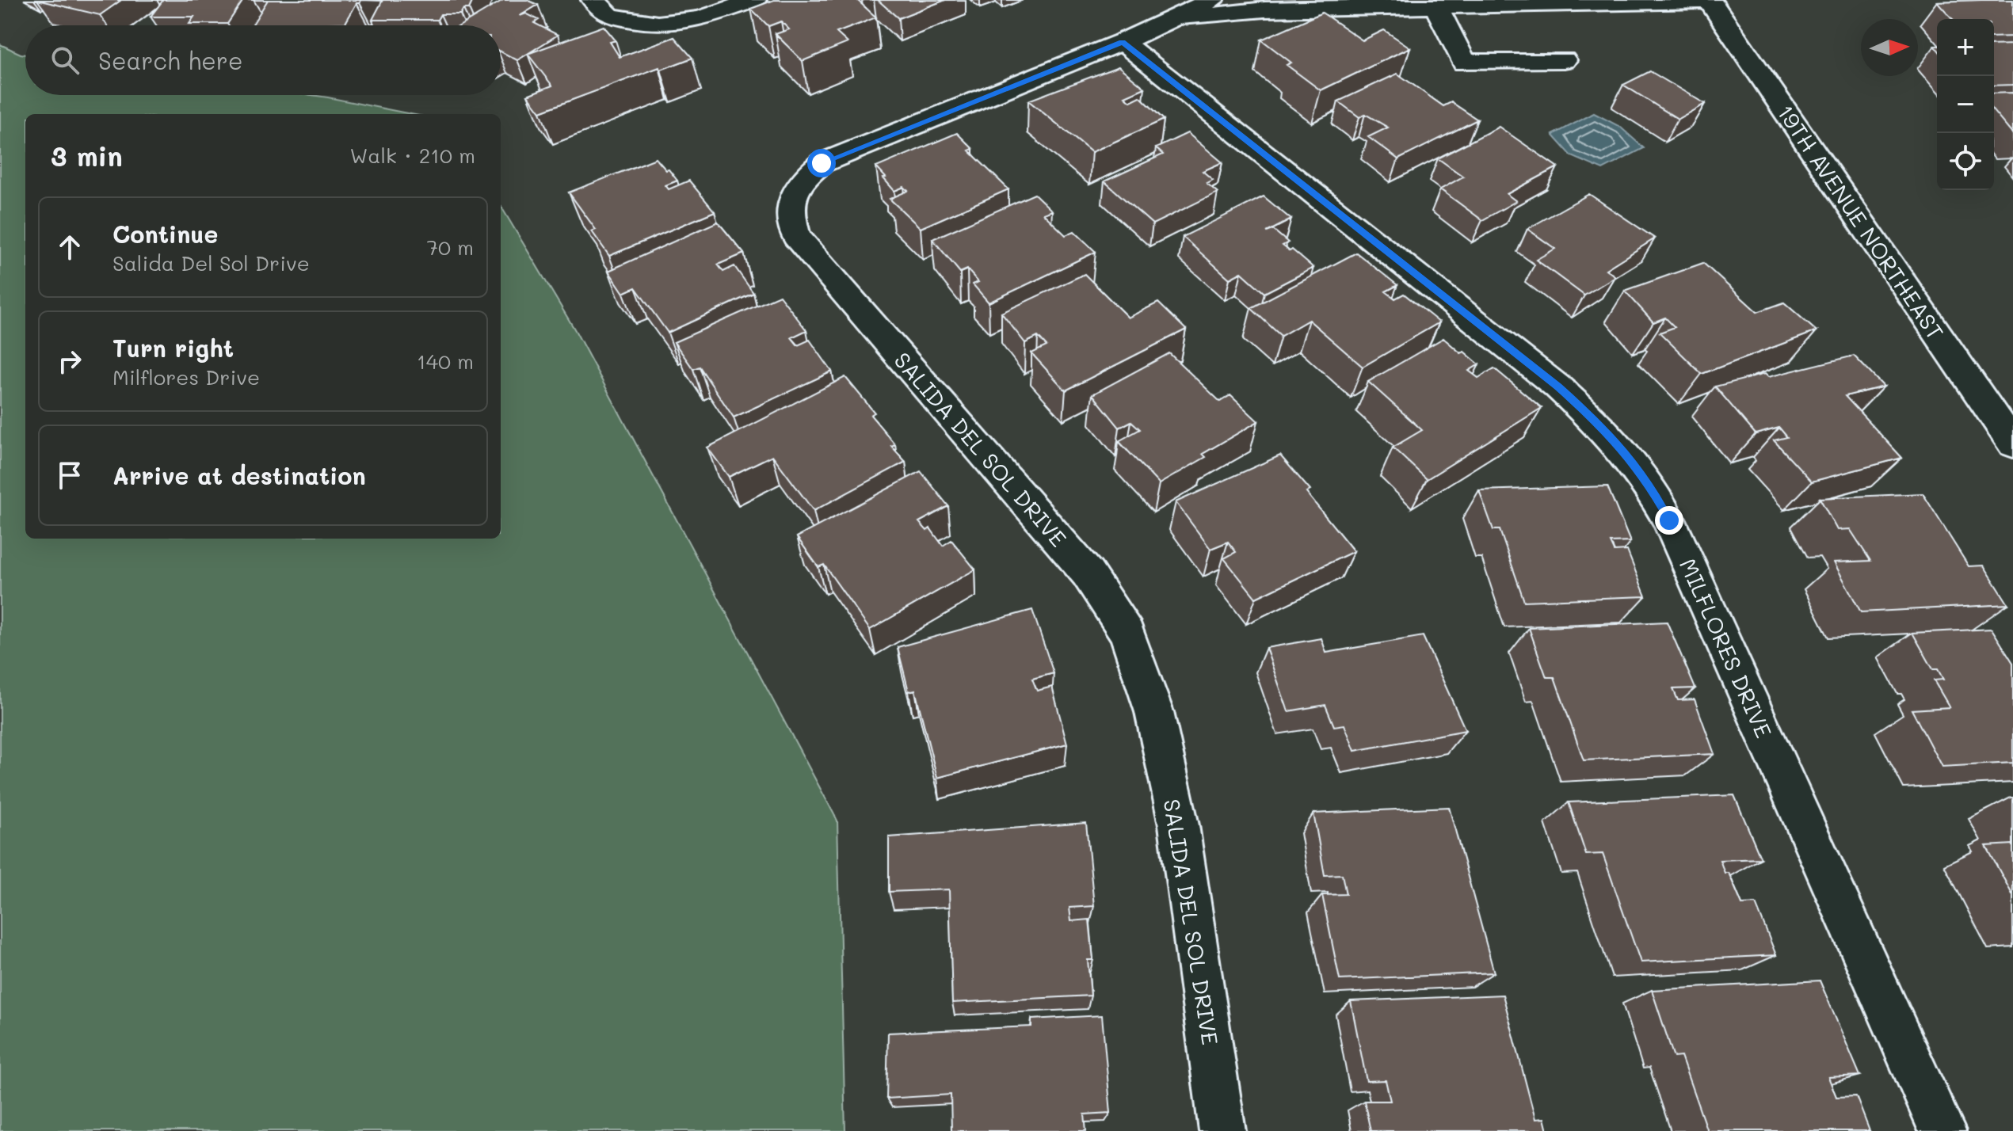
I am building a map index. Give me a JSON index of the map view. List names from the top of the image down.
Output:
{
  "streets": {
    "street": ["19TH AVENUE NORTHEAST", "SALIDA DEL SOL DRIVE", "MILFLORES DRIVE"]
  },
  "crossings": [
    ["19TH AVENUE NORTHEAST", "SALIDA DEL SOL DRIVE"],
    ["SALIDA DEL SOL DRIVE", "MILFLORES DRIVE"]
  ],
  "north": "right",
  "page": {
    "map_buttons": ["+", "−"],
    "search": "Search here",
    "heading": ["3 min", "Walk · 210 m"],
    "list": [
      ["Continue", "Salida Del Sol Drive", "70 m"],
      ["Turn right", "Milflores Drive", "140 m"],
      "Arrive at destination"
    ]
  }
}
